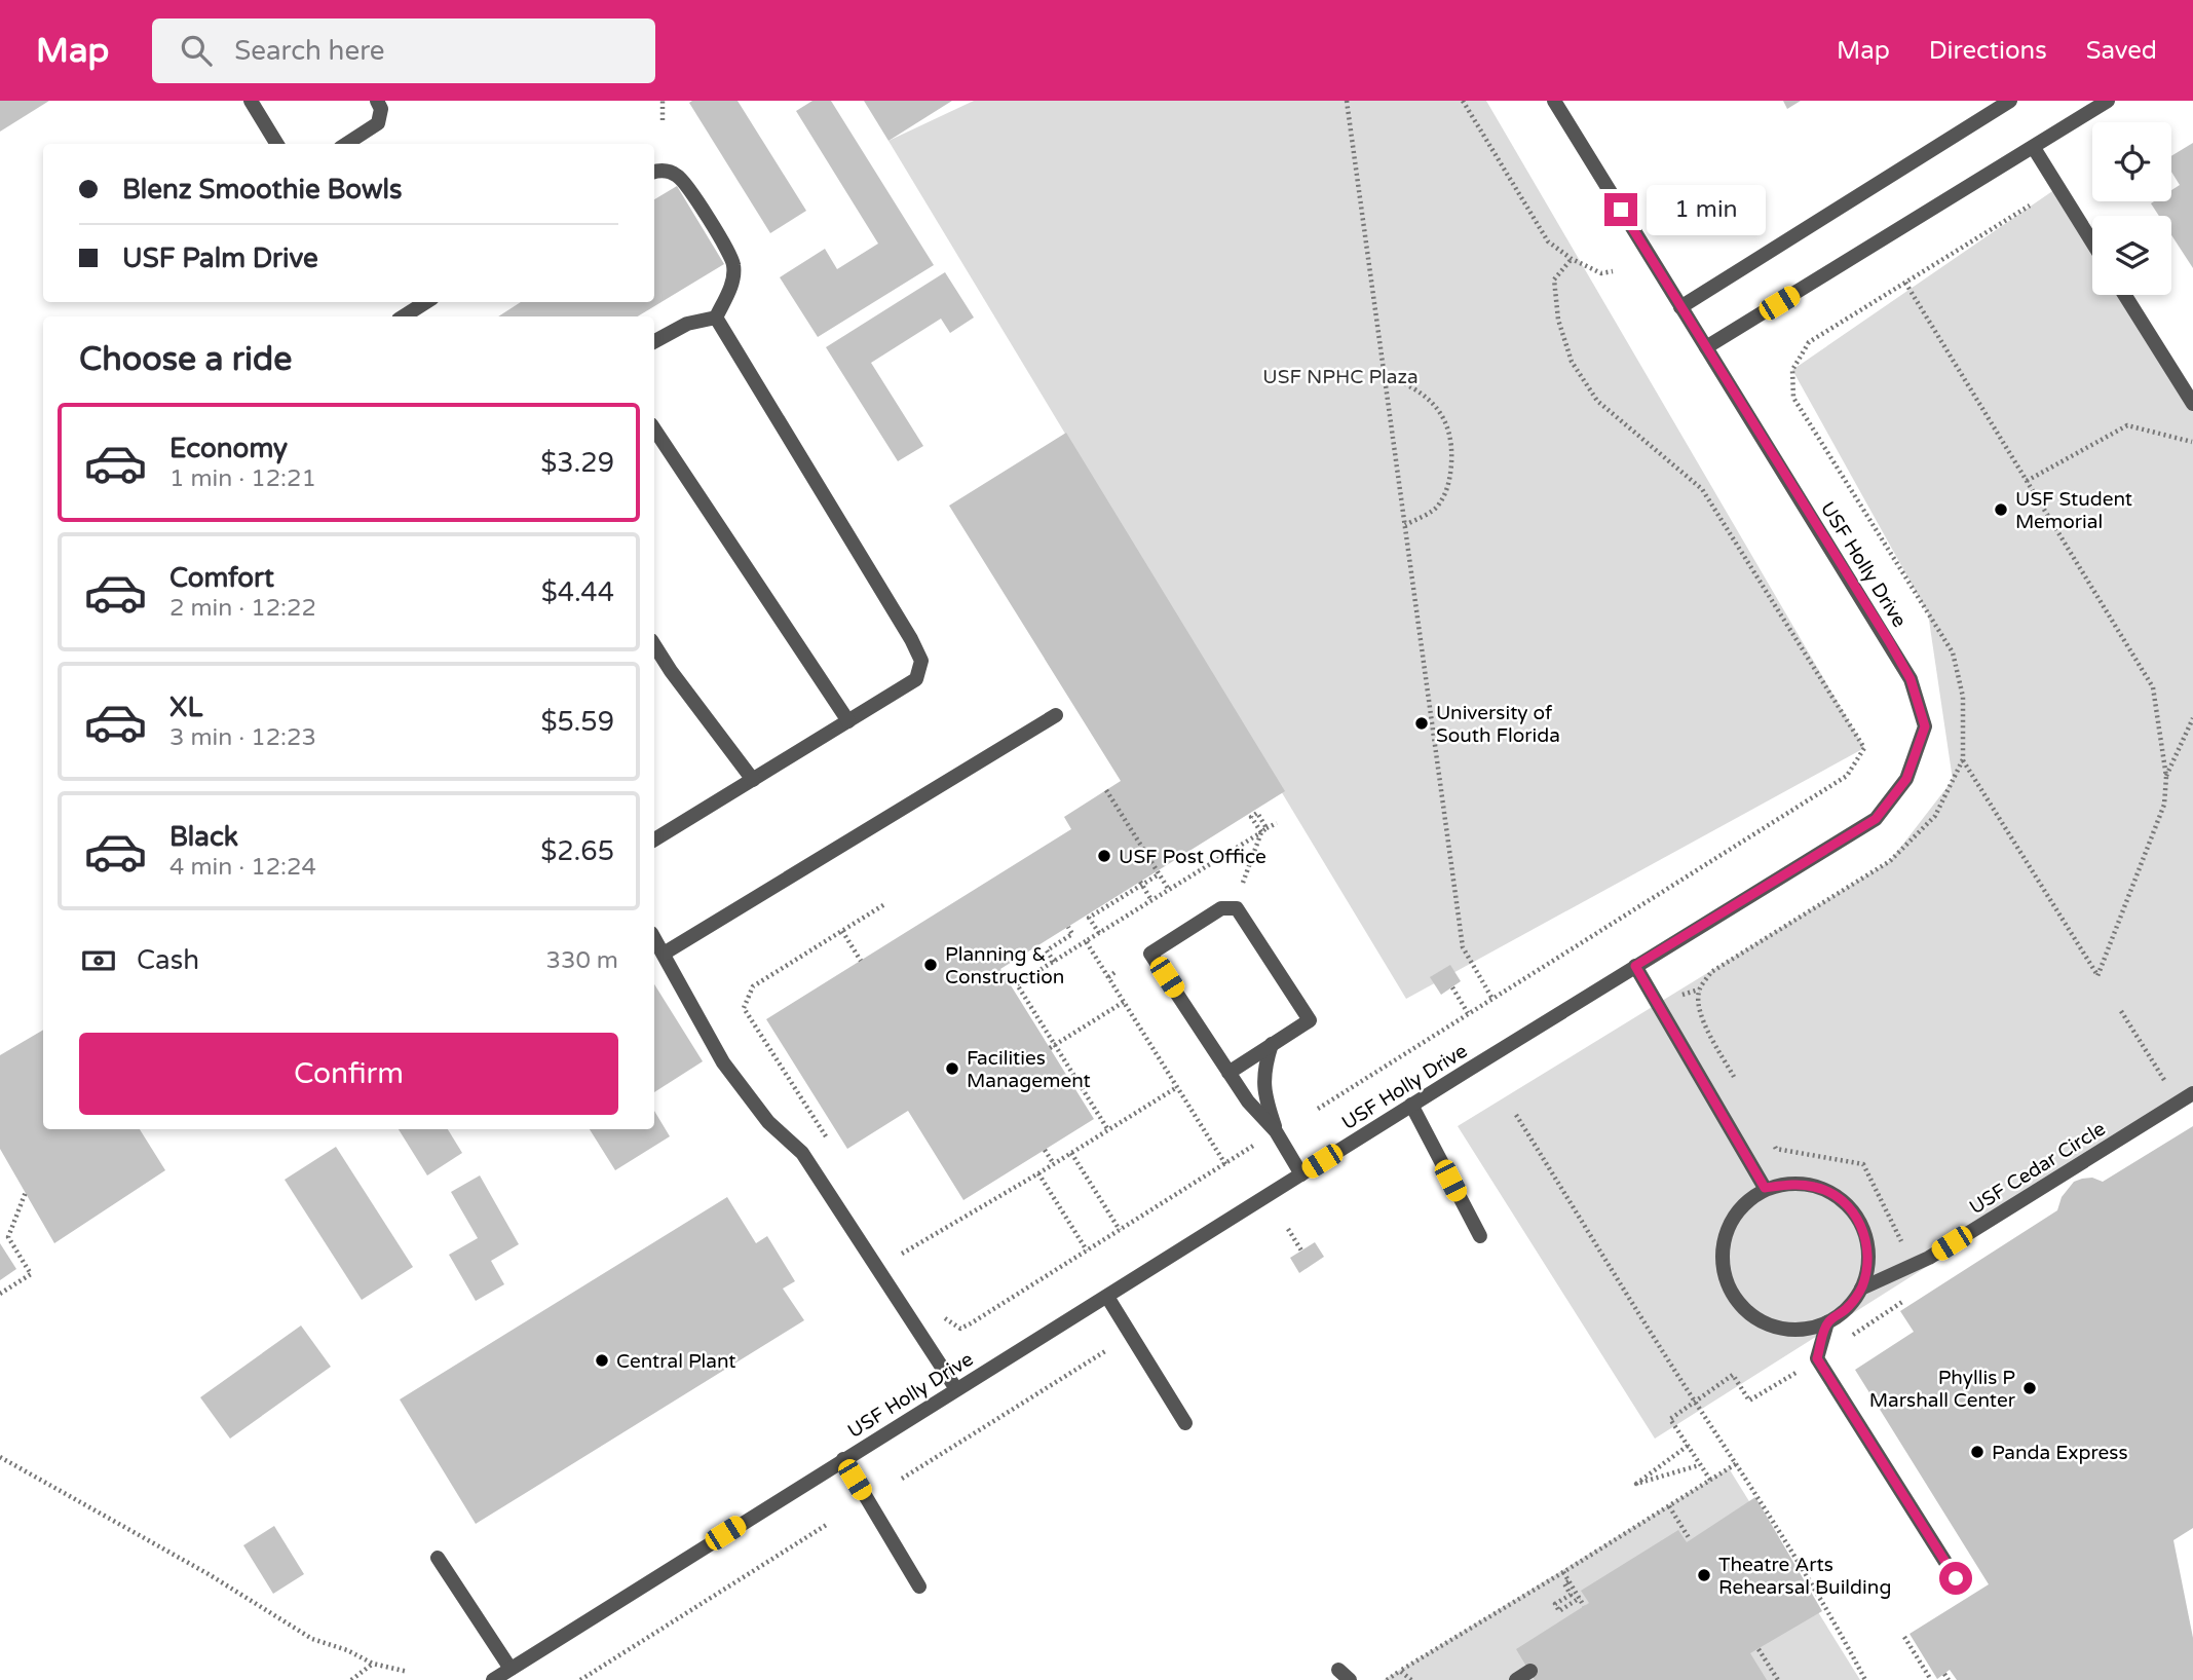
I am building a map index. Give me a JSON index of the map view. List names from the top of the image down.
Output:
{
  "streets": {
    "street": ["USF Holly Drive", "USF Cedar Circle"]
  },
  "parks": ["USF NPHC Plaza"],
  "places": [
    "USF Student Memorial",
    "University of South Florida",
    "USF Post Office",
    "Planning & Construction",
    "Facilities Management",
    "Central Plant",
    "Phyllis P Marshall Center",
    "Panda Express",
    "Theatre Arts Rehearsal Building"
  ],
  "page": {
    "header": "Map",
    "search": "Search here",
    "nav": ["Map", "Directions", "Saved"],
    "banner": ["Blenz Smoothie Bowls", "USF Palm Drive"],
    "bubble": "1 min",
    "heading": "Choose a ride",
    "list": [
      {
        "name": "Economy",
        "note": "1 min · 12:21",
        "value": "$3.29"
      },
      {
        "name": "Comfort",
        "note": "2 min · 12:22",
        "value": "$4.44"
      },
      {
        "name": "XL",
        "note": "3 min · 12:23",
        "value": "$5.59"
      },
      {
        "name": "Black",
        "note": "4 min · 12:24",
        "value": "$2.65"
      }
    ],
    "pay": ["Cash", "330 m"],
    "buttons": "Confirm"
  }
}
